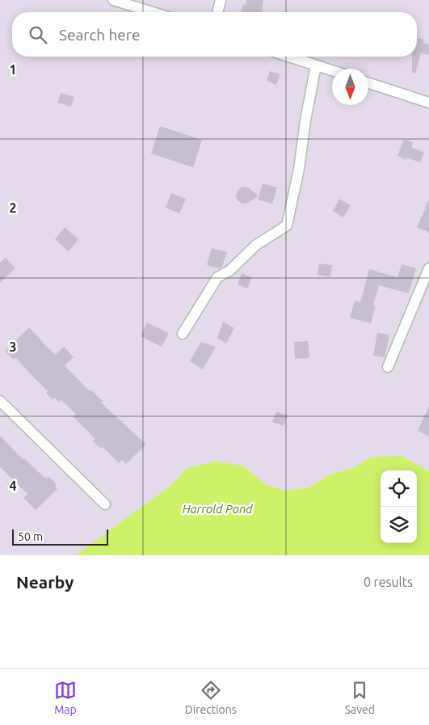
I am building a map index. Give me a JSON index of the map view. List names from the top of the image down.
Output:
{
  "water": ["Harrold Pond"],
  "scale_bar": "50 m",
  "north": "bottom",
  "page": {
    "search": "Search here",
    "scale": "50 m",
    "heading": ["Nearby", "0 results"],
    "nav": ["Map", "Directions", "Saved"]
  },
  "grid": {
    "rows": [
      "1",
      "2",
      "3",
      "4"
    ]
  }
}
